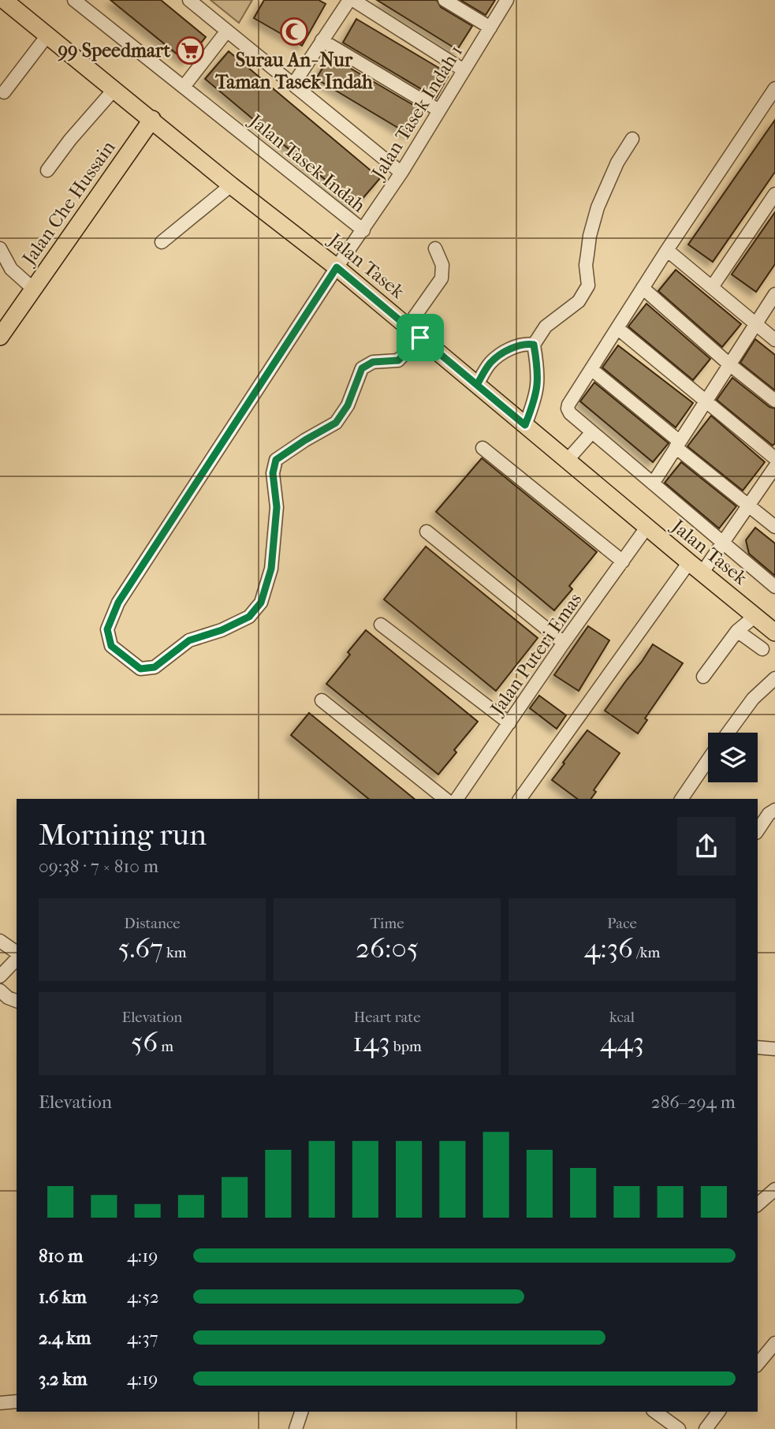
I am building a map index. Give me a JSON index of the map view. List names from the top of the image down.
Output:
{
  "streets": {
    "main road": ["Jalan Che Hussain", "Jalan Tasek"],
    "street": ["Jalan Tasek Indah 1", "Jalan Tasek Indah", "Jalan Puteri Emas"]
  },
  "crossings": [
    ["Jalan Tasek Indah 1", "Jalan Tasek Indah"],
    ["Jalan Tasek Indah 1", "Jalan Tasek"],
    ["Jalan Che Hussain", "Jalan Tasek"],
    ["Jalan Tasek", "Jalan Puteri Emas"]
  ],
  "places": {
    "mosque": ["Surau An- Nur Taman Tasek Indah"],
    "supermarket": ["99 Speedmart"]
  },
  "page": {
    "heading": ["Morning run", "09:38 · 7 × 810 m"],
    "stats": [
      ["Distance", "5.67 km"],
      ["Time", "26:05"],
      ["Pace", "4:36 /km"],
      ["Elevation", "56 m"],
      ["Heart rate", "143 bpm"],
      ["kcal", "443"]
    ],
    "chart": ["Elevation", "286–294 m"],
    "list": [
      {
        "name": "810 m",
        "note": "4:19"
      },
      {
        "name": "1.6 km",
        "note": "4:52"
      },
      {
        "name": "2.4 km",
        "note": "4:37"
      },
      {
        "name": "3.2 km",
        "note": "4:19"
      }
    ]
  }
}
